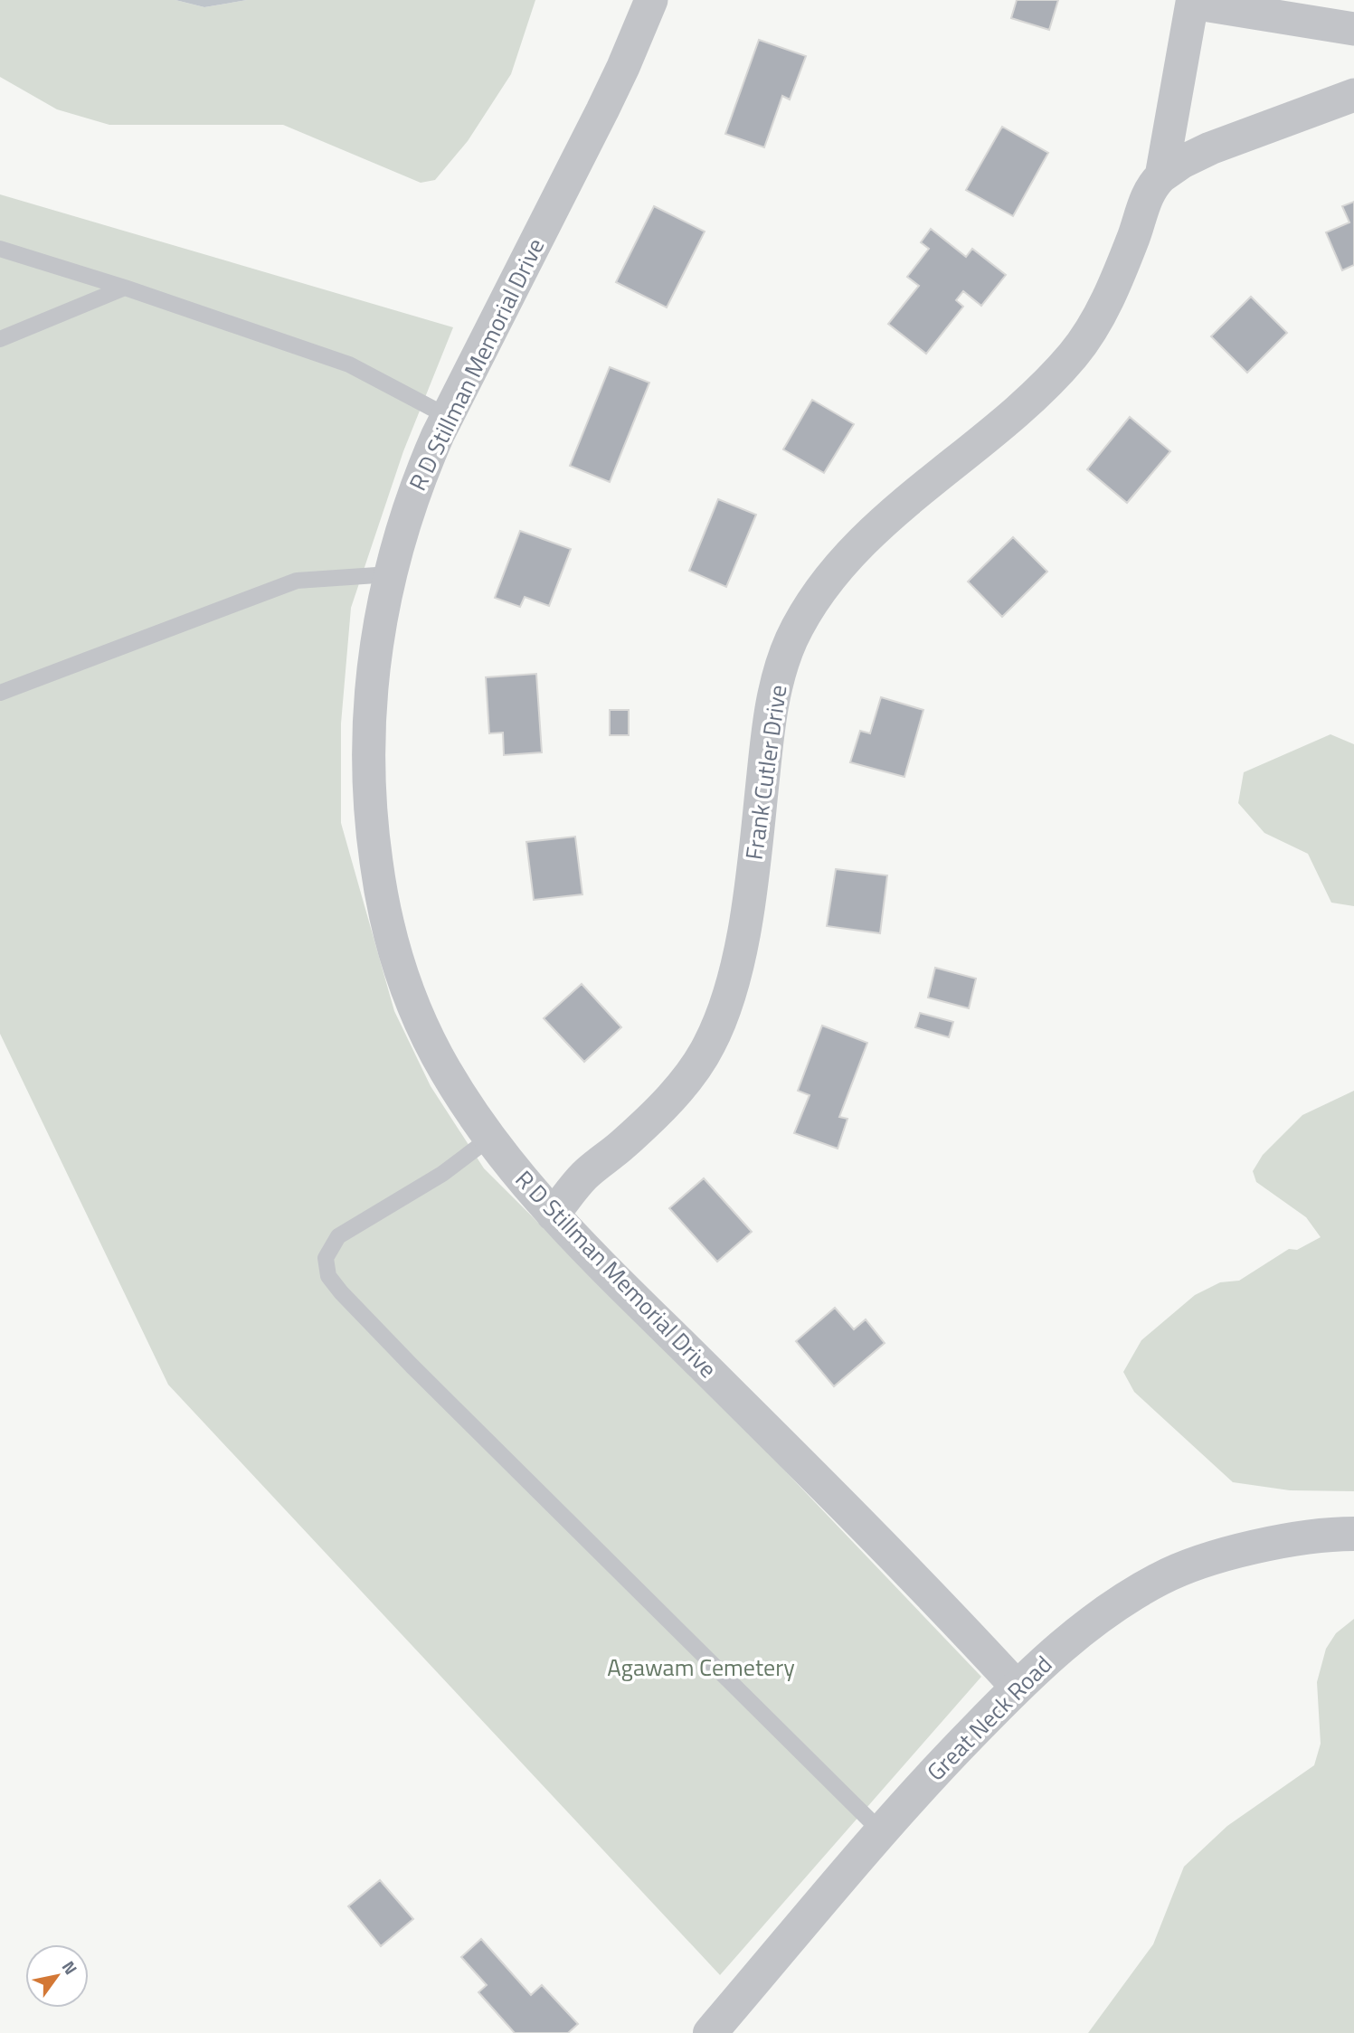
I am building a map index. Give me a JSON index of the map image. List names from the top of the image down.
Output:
{
  "streets": {
    "street": ["R D Stillman Memorial Drive", "Frank Cutler Drive", "Great Neck Road"]
  },
  "crossings": [
    ["R D Stillman Memorial Drive", "Frank Cutler Drive"],
    ["R D Stillman Memorial Drive", "Great Neck Road"]
  ],
  "parks": ["Agawam Cemetery"],
  "north": "top right"
}
